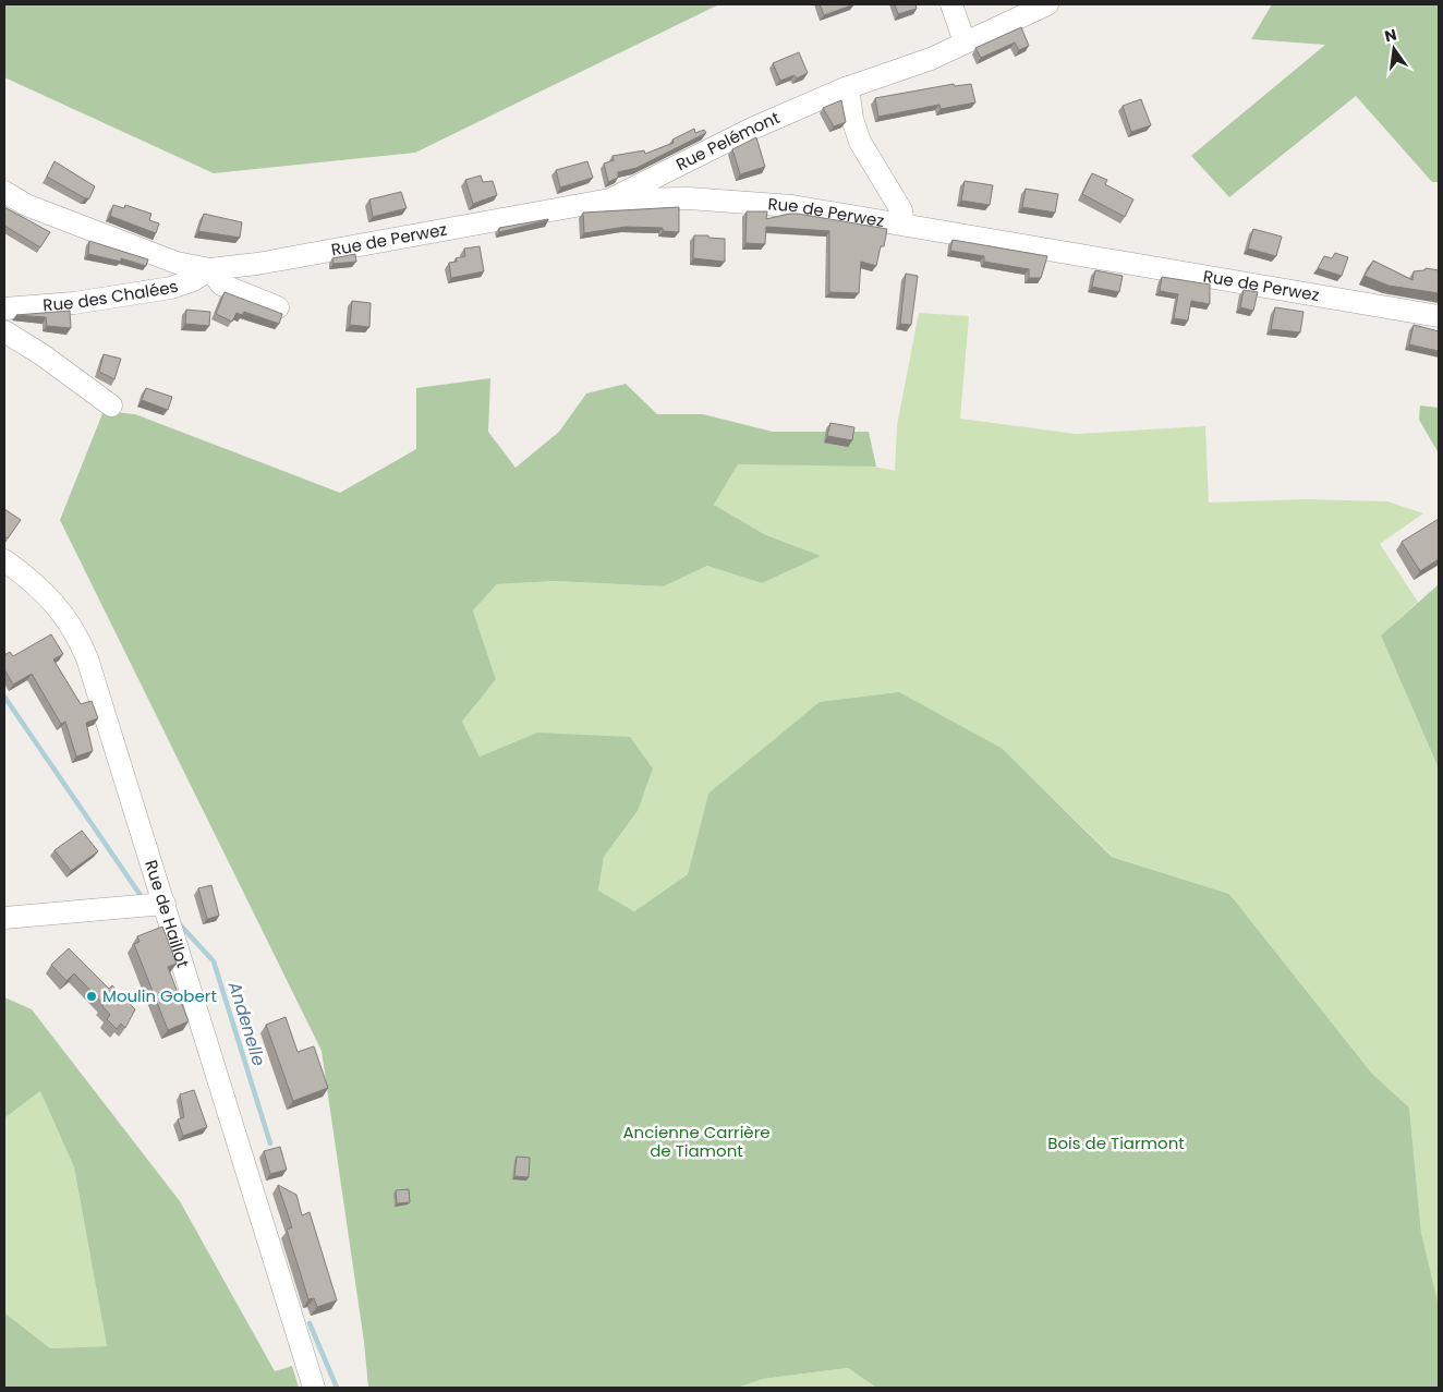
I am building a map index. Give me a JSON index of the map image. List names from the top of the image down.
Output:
{
  "streets": {
    "street": [
      "Rue Pelémont",
      "Rue de Perwez",
      "Rue des Chalées",
      "Rue de Haillot"
    ]
  },
  "crossings": [
    ["Rue Pelémont", "Rue de Perwez"],
    ["Rue de Perwez", "Rue des Chalées"]
  ],
  "water": ["Andenelle"],
  "parks": ["Ancienne Carrière de Tiamont", "Bois de Tiarmont"],
  "places": ["Moulin Gobert"],
  "north": "top"
}
